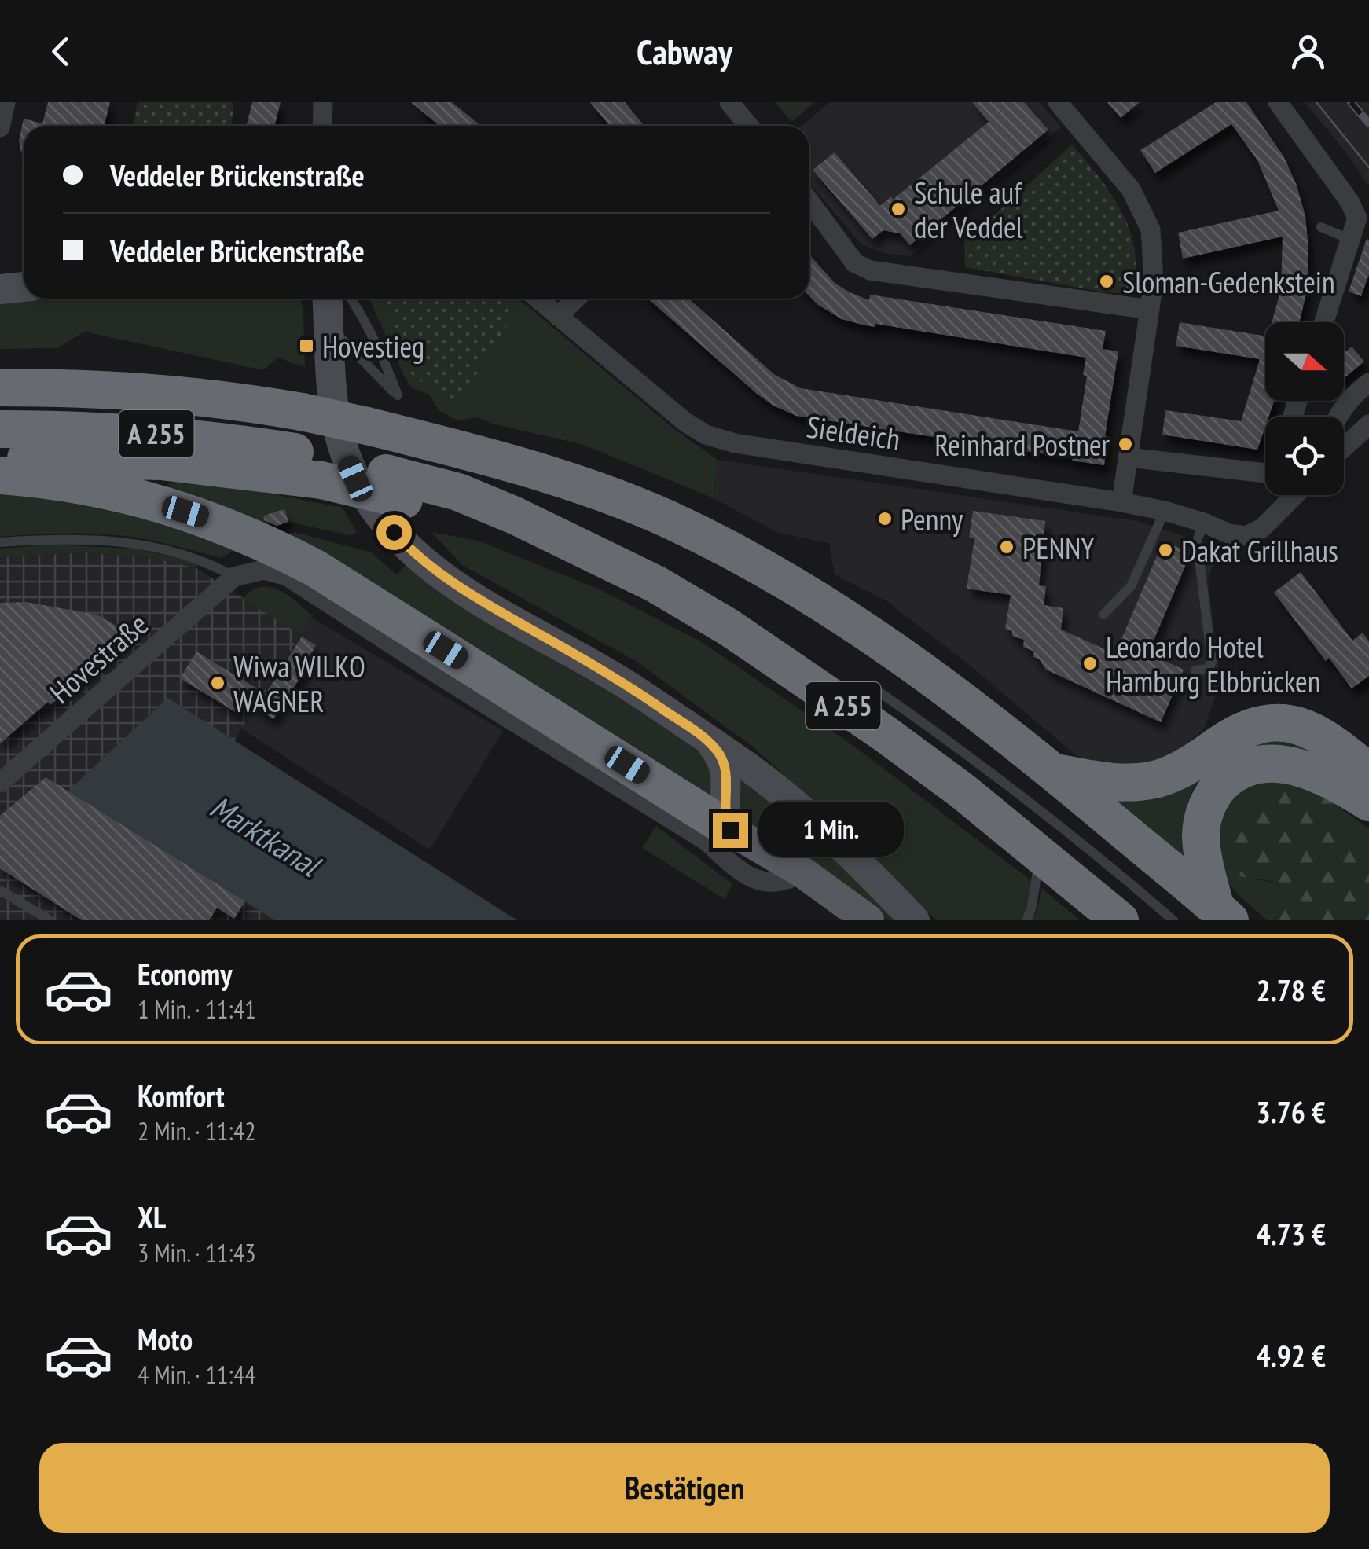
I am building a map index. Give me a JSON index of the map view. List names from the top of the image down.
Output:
{
  "streets": {
    "highway": ["A 255"],
    "street": ["Sieldeich", "Hovestraße"]
  },
  "water": ["Marktkanal"],
  "places": {
    "other": [
      "Schule auf der Veddel",
      "Sloman-Gedenkstein",
      "Reinhard Postner",
      "Penny",
      "PENNY",
      "Dakat Grillhaus",
      "Leonardo Hotel Hamburg Elbbrücken",
      "Wiwa WILKO WAGNER"
    ],
    "transit": ["Hovestieg"]
  },
  "north": "right",
  "page": {
    "header": "Cabway",
    "banner": ["Veddeler Brückenstraße", "Veddeler Brückenstraße"],
    "bubble": "1 Min.",
    "list": [
      {
        "name": "Economy",
        "note": "1 Min. · 11:41",
        "value": "2.78 €"
      },
      {
        "name": "Komfort",
        "note": "2 Min. · 11:42",
        "value": "3.76 €"
      },
      {
        "name": "XL",
        "note": "3 Min. · 11:43",
        "value": "4.73 €"
      },
      {
        "name": "Moto",
        "note": "4 Min. · 11:44",
        "value": "4.92 €"
      }
    ],
    "buttons": "Bestätigen"
  }
}
